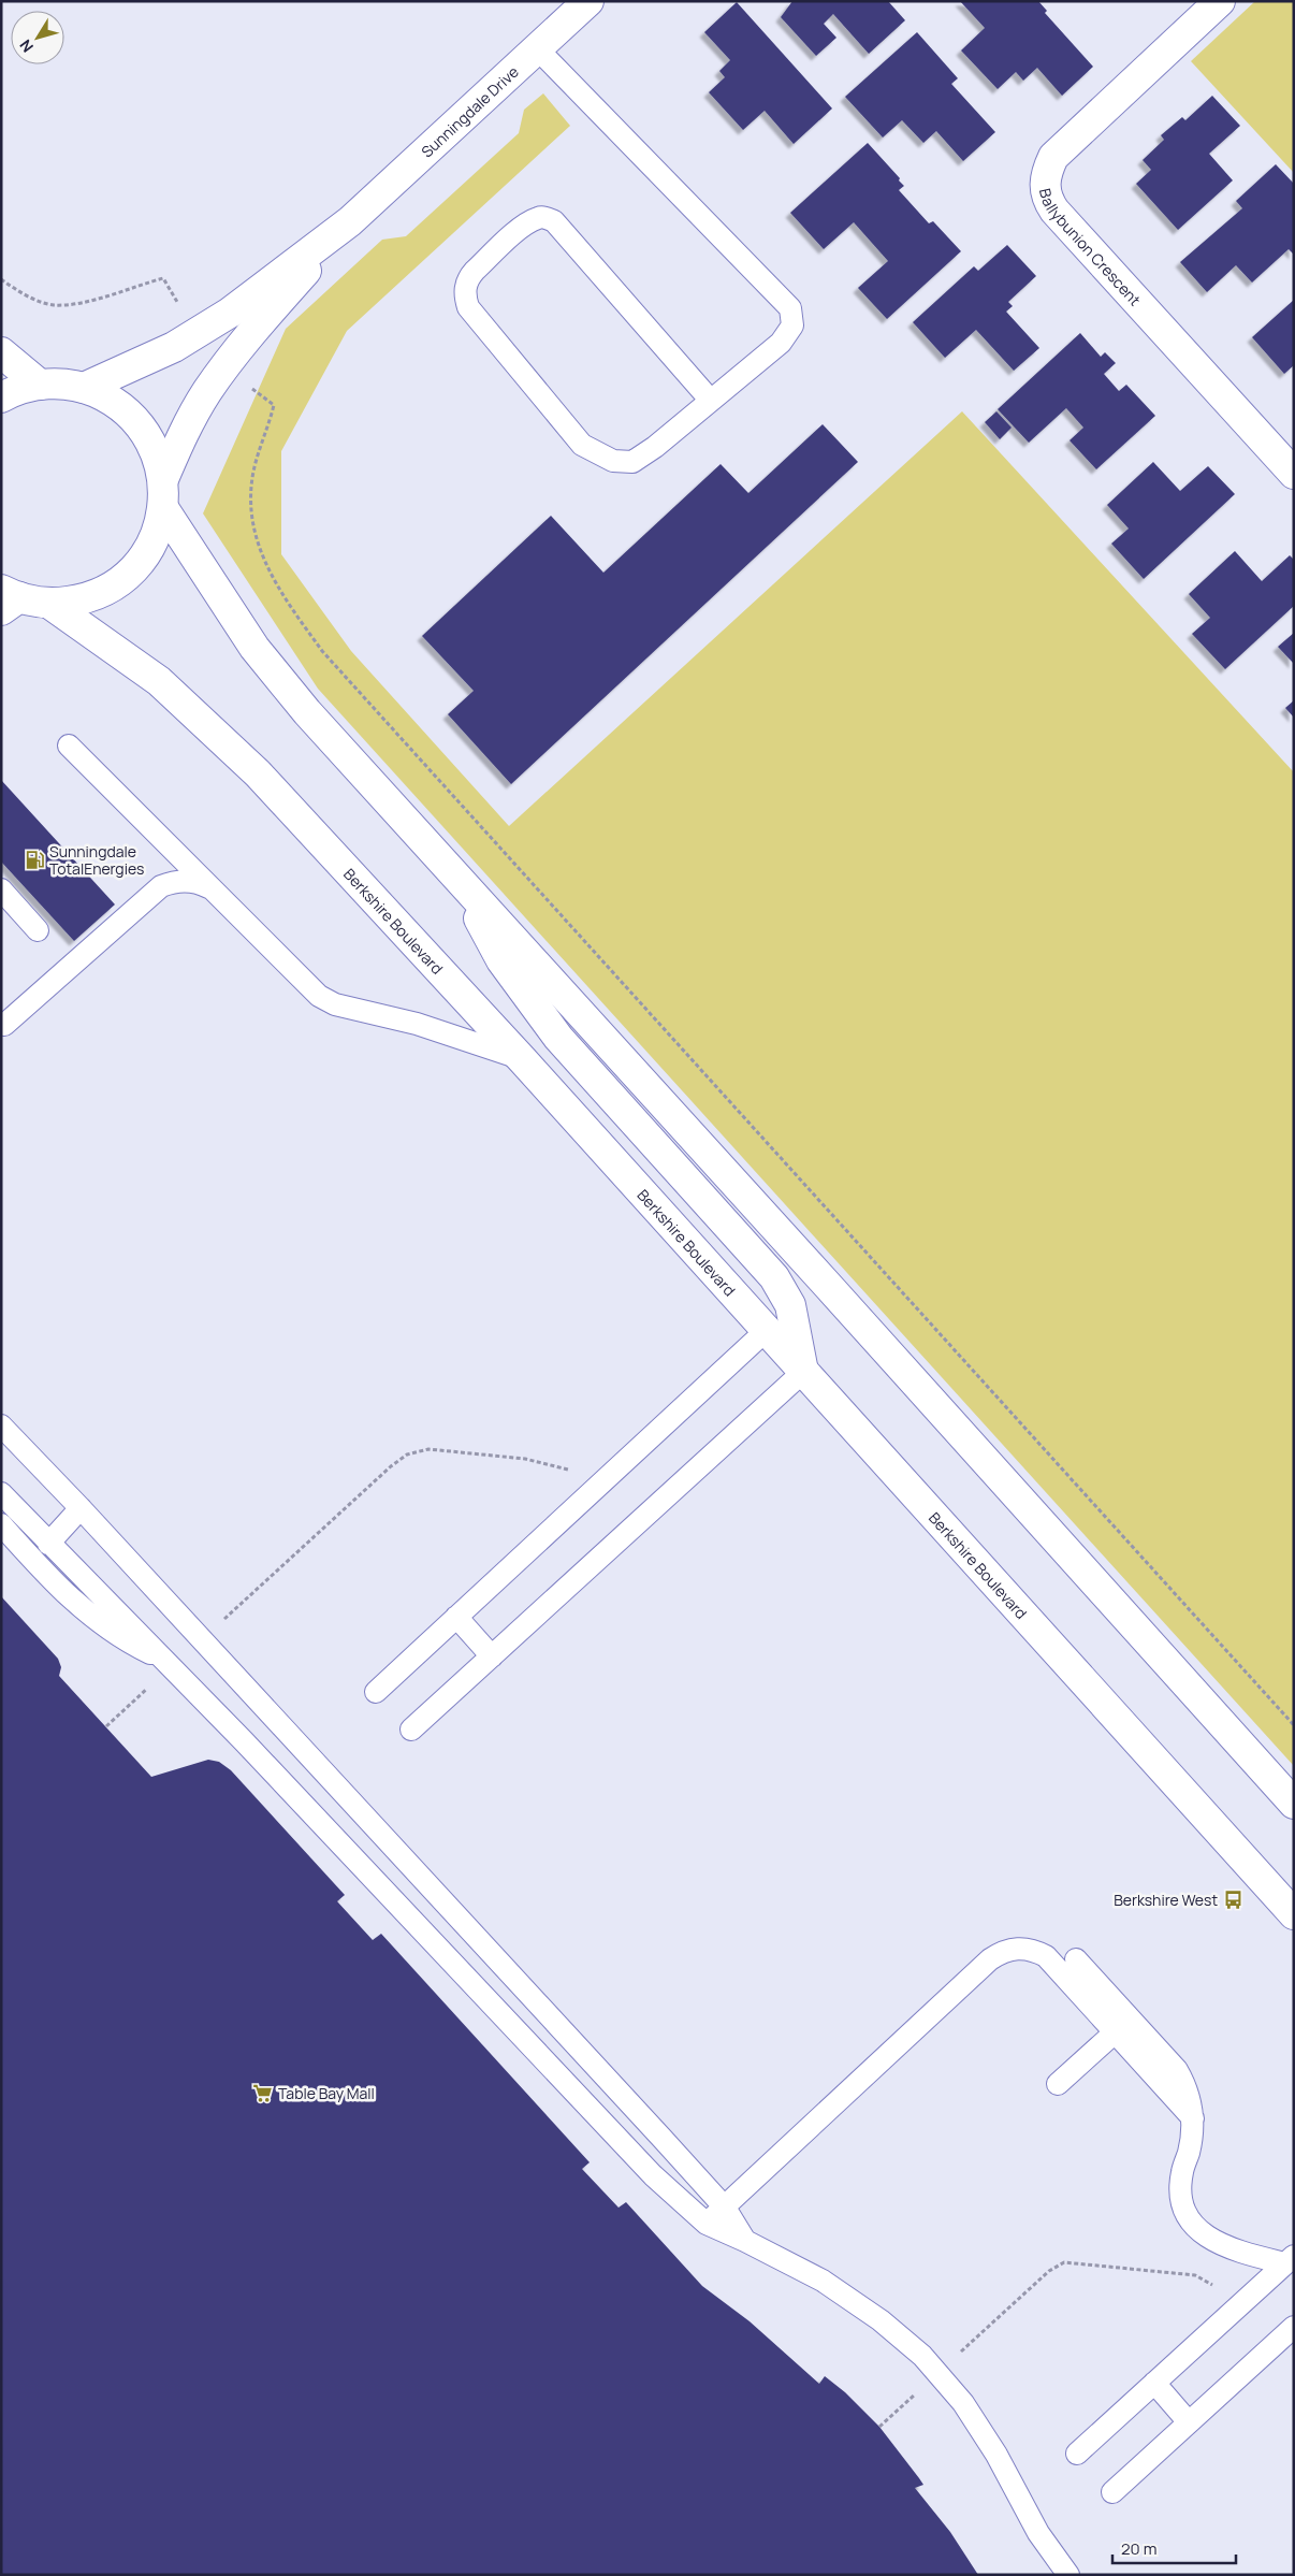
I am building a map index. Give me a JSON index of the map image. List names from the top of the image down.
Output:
{
  "streets": {
    "street": ["Sunningdale Drive", "Ballybunion Crescent", "Berkshire Boulevard"]
  },
  "places": {
    "fuel station": ["Sunningdale TotalEnergies"],
    "bus stop": ["Berkshire West"],
    "supermarket": ["Table Bay Mall"]
  },
  "scale_bar": "20 m",
  "north": "bottom left"
}
